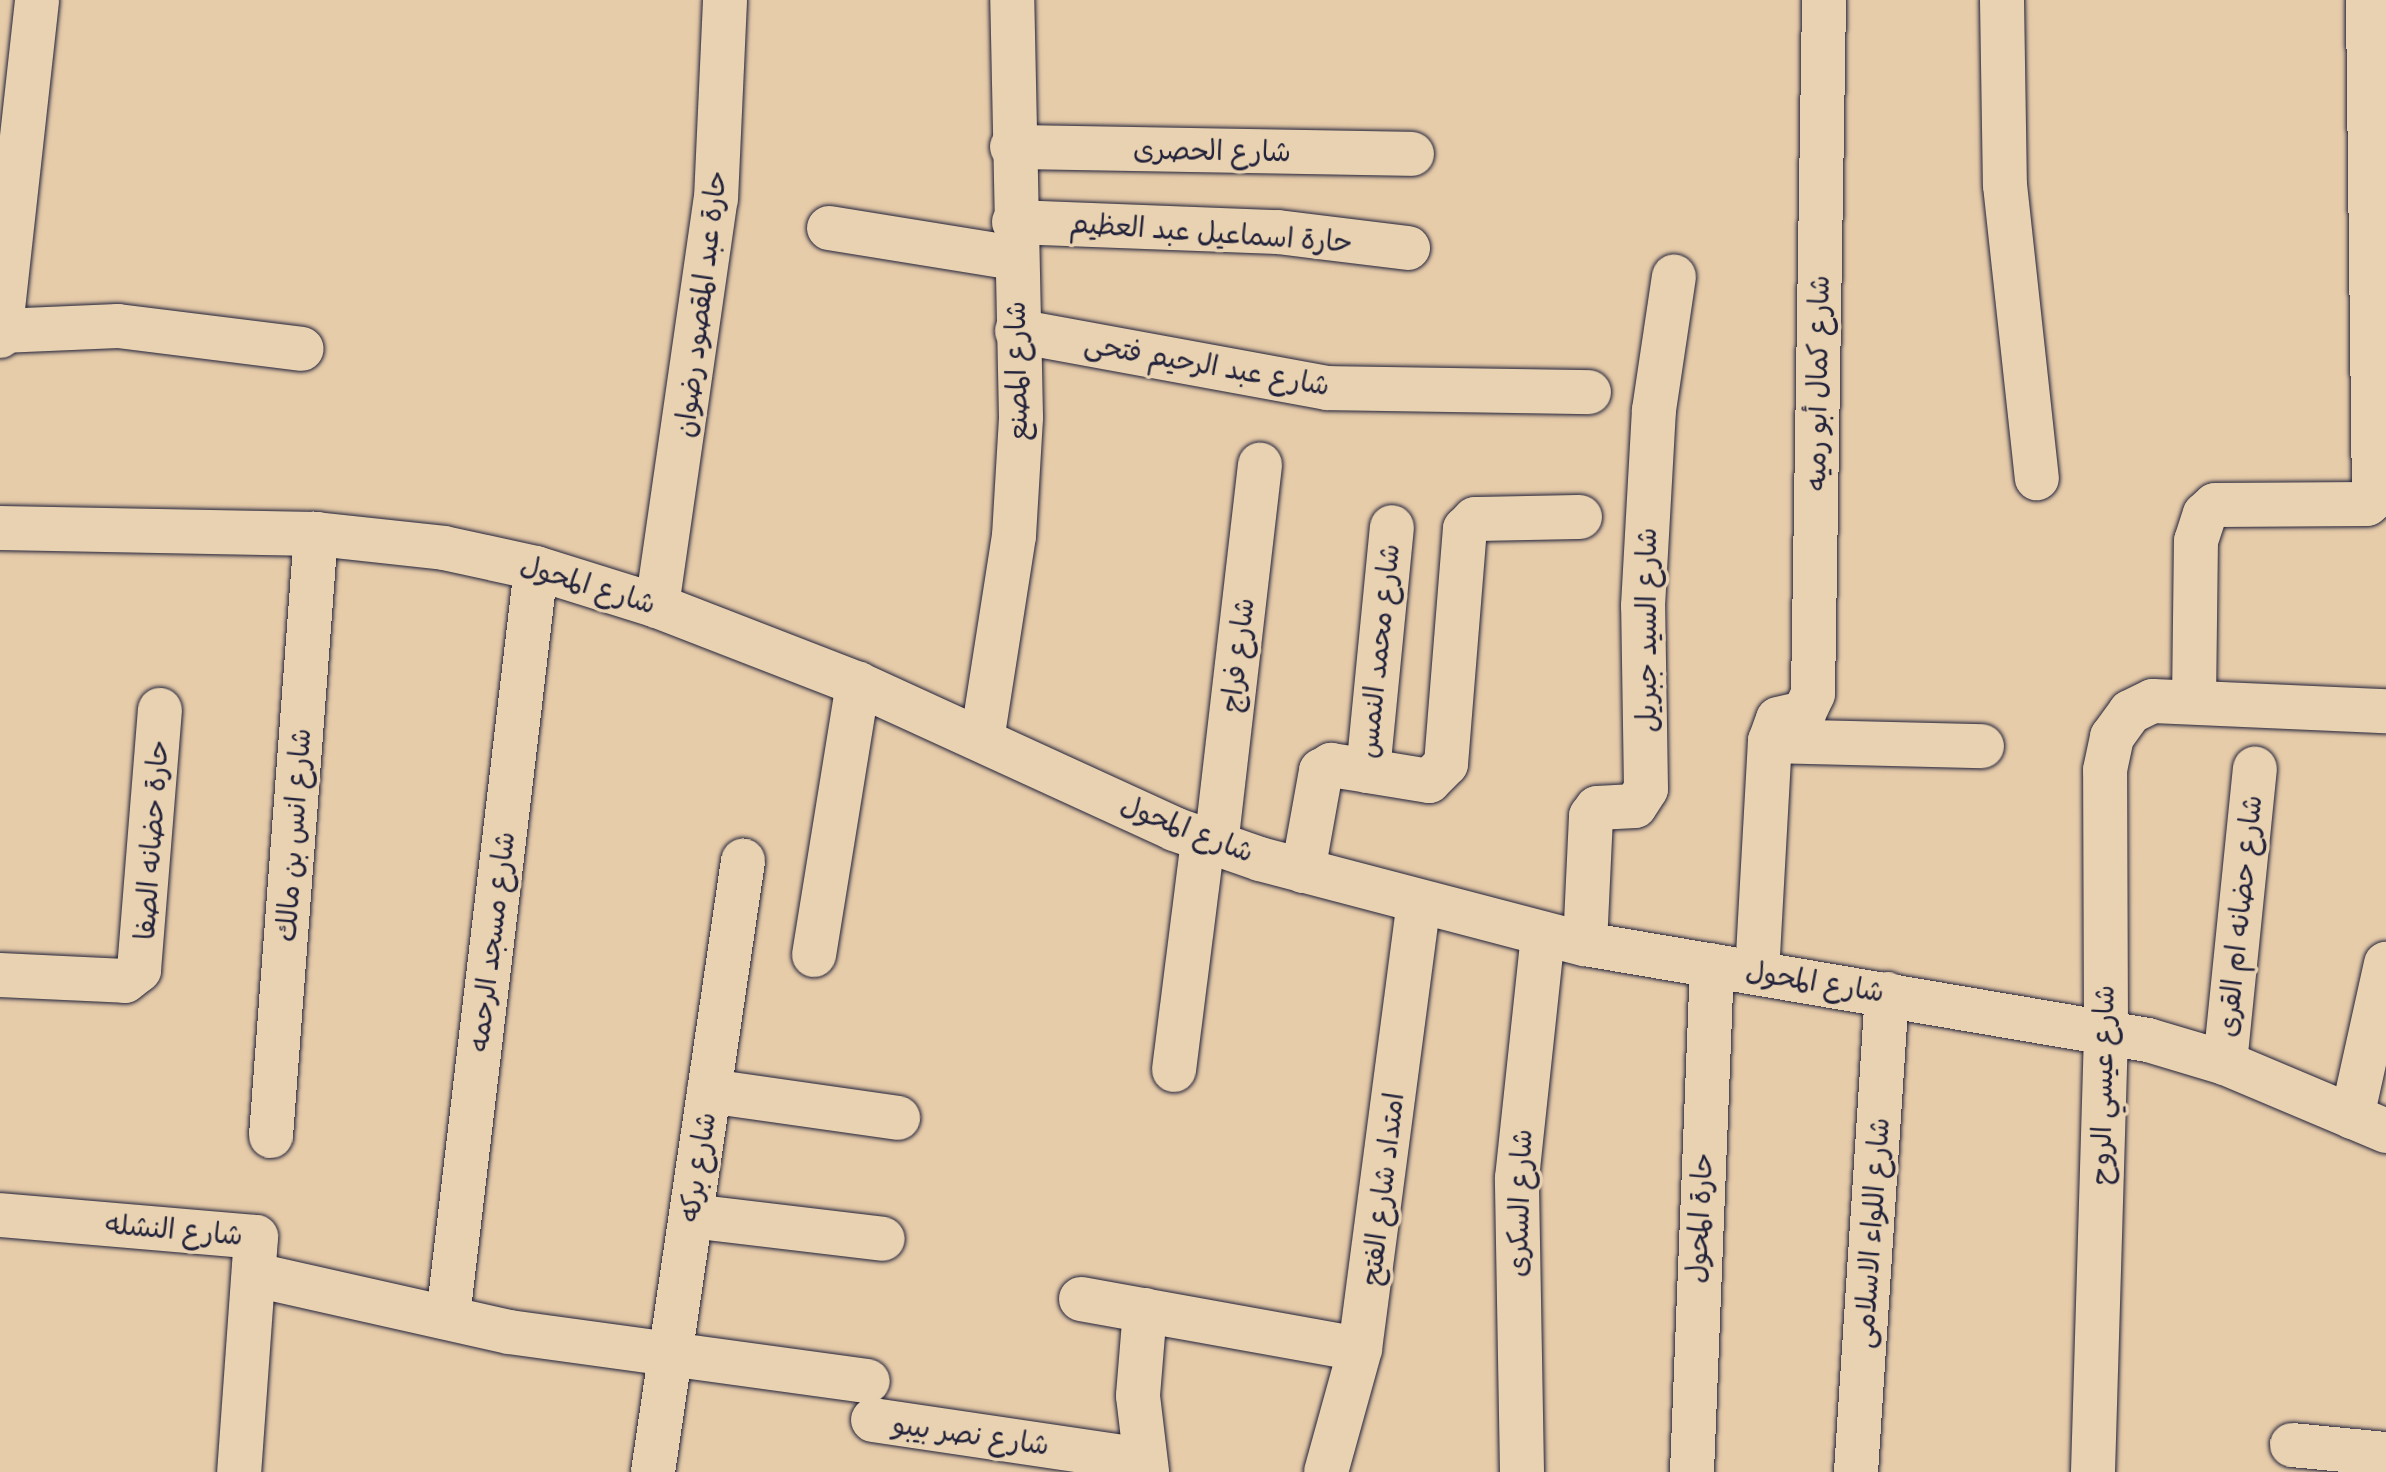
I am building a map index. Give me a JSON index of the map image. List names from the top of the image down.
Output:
{
  "streets": {
    "street": [
      "شارع الحصرى",
      "حارة اسماعيل عبد العظيم",
      "حارة عبد المقصود رضوان",
      "شارع عبد الرحيم فتحى",
      "شارع المصنع",
      "شارع كمال أبو رميه",
      "شارع المحول",
      "شارع السيد جبريل",
      "شارع محمد النمس",
      "شارع فراج",
      "شارع انس بن مالك",
      "حارة حضانه الصفا",
      "شارع حضانه ام القرى",
      "شارع مسجد الرحمه",
      "شارع عيسي الروح",
      "شارع بركه",
      "امتداد شارع الفتح",
      "شارع السكرى",
      "حارة المحول",
      "شارع النشله",
      "شارع اللواء الاسلامى",
      "شارع نصر بيبو"
    ]
  },
  "crossings": [
    ["شارع الحصرى", "شارع المصنع"],
    ["حارة اسماعيل عبد العظيم", "شارع المصنع"],
    ["حارة عبد المقصود رضوان", "شارع المحول"],
    ["شارع عبد الرحيم فتحى", "شارع المصنع"],
    ["شارع المصنع", "شارع المحول"],
    ["شارع المحول", "شارع السيد جبريل"],
    ["شارع المحول", "شارع محمد النمس"],
    ["شارع المحول", "شارع فراج"],
    ["شارع المحول", "شارع انس بن مالك"],
    ["شارع المحول", "شارع حضانه ام القرى"],
    ["شارع المحول", "شارع مسجد الرحمه"],
    ["شارع المحول", "شارع عيسي الروح"],
    ["شارع المحول", "امتداد شارع الفتح"],
    ["شارع المحول", "شارع السكرى"],
    ["شارع المحول", "حارة المحول"],
    ["شارع المحول", "شارع اللواء الاسلامى"],
    ["شارع بركه", "شارع نصر بيبو"]
  ]
}
